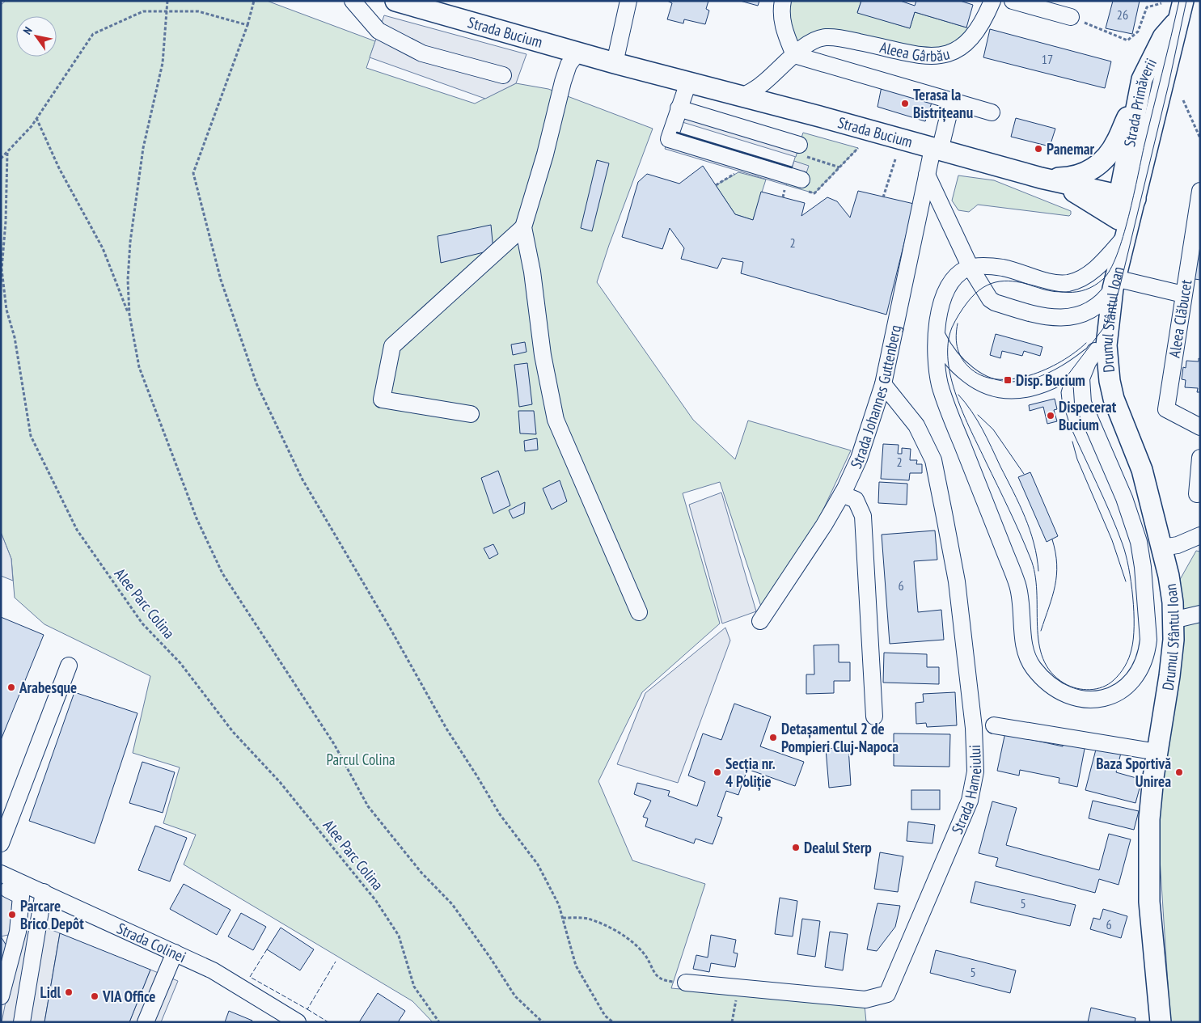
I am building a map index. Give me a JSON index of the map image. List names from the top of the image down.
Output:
{
  "streets": {
    "main road": ["Strada Bucium", "Strada Primăverii", "Drumul Sfântul Ioan"],
    "street": [
      "Aleea Gârbău",
      "Aleea Clăbucet",
      "Strada Johannes Guttenberg",
      "Strada Hameiului",
      "Strada Colinei"
    ],
    "path": ["Alee Parc Colina"]
  },
  "crossings": [
    ["Strada Bucium", "Strada Primăverii"],
    ["Strada Bucium", "Drumul Sfântul Ioan"],
    ["Strada Bucium", "Strada Johannes Guttenberg"],
    ["Strada Primăverii", "Drumul Sfântul Ioan"],
    ["Strada Johannes Guttenberg", "Strada Hameiului"]
  ],
  "parks": ["Parcul Colina"],
  "places": {
    "other": [
      "Terasa la Bistrițeanu",
      "Panemar",
      "Dispecerat Bucium",
      "Arabesque",
      "Detașamentul 2 de Pompieri Cluj-Napoca",
      "Secția nr. 4 Poliție",
      "Baza Sportivă Unirea",
      "Dealul Sterp",
      "Parcare Brico Depôt",
      "Lidl",
      "VIA Office"
    ],
    "transit": ["Disp. Bucium"]
  },
  "house_numbers": [
    "26",
    "17",
    "2",
    "2",
    "6",
    "5",
    "6",
    "5"
  ],
  "north": "top left"
}
